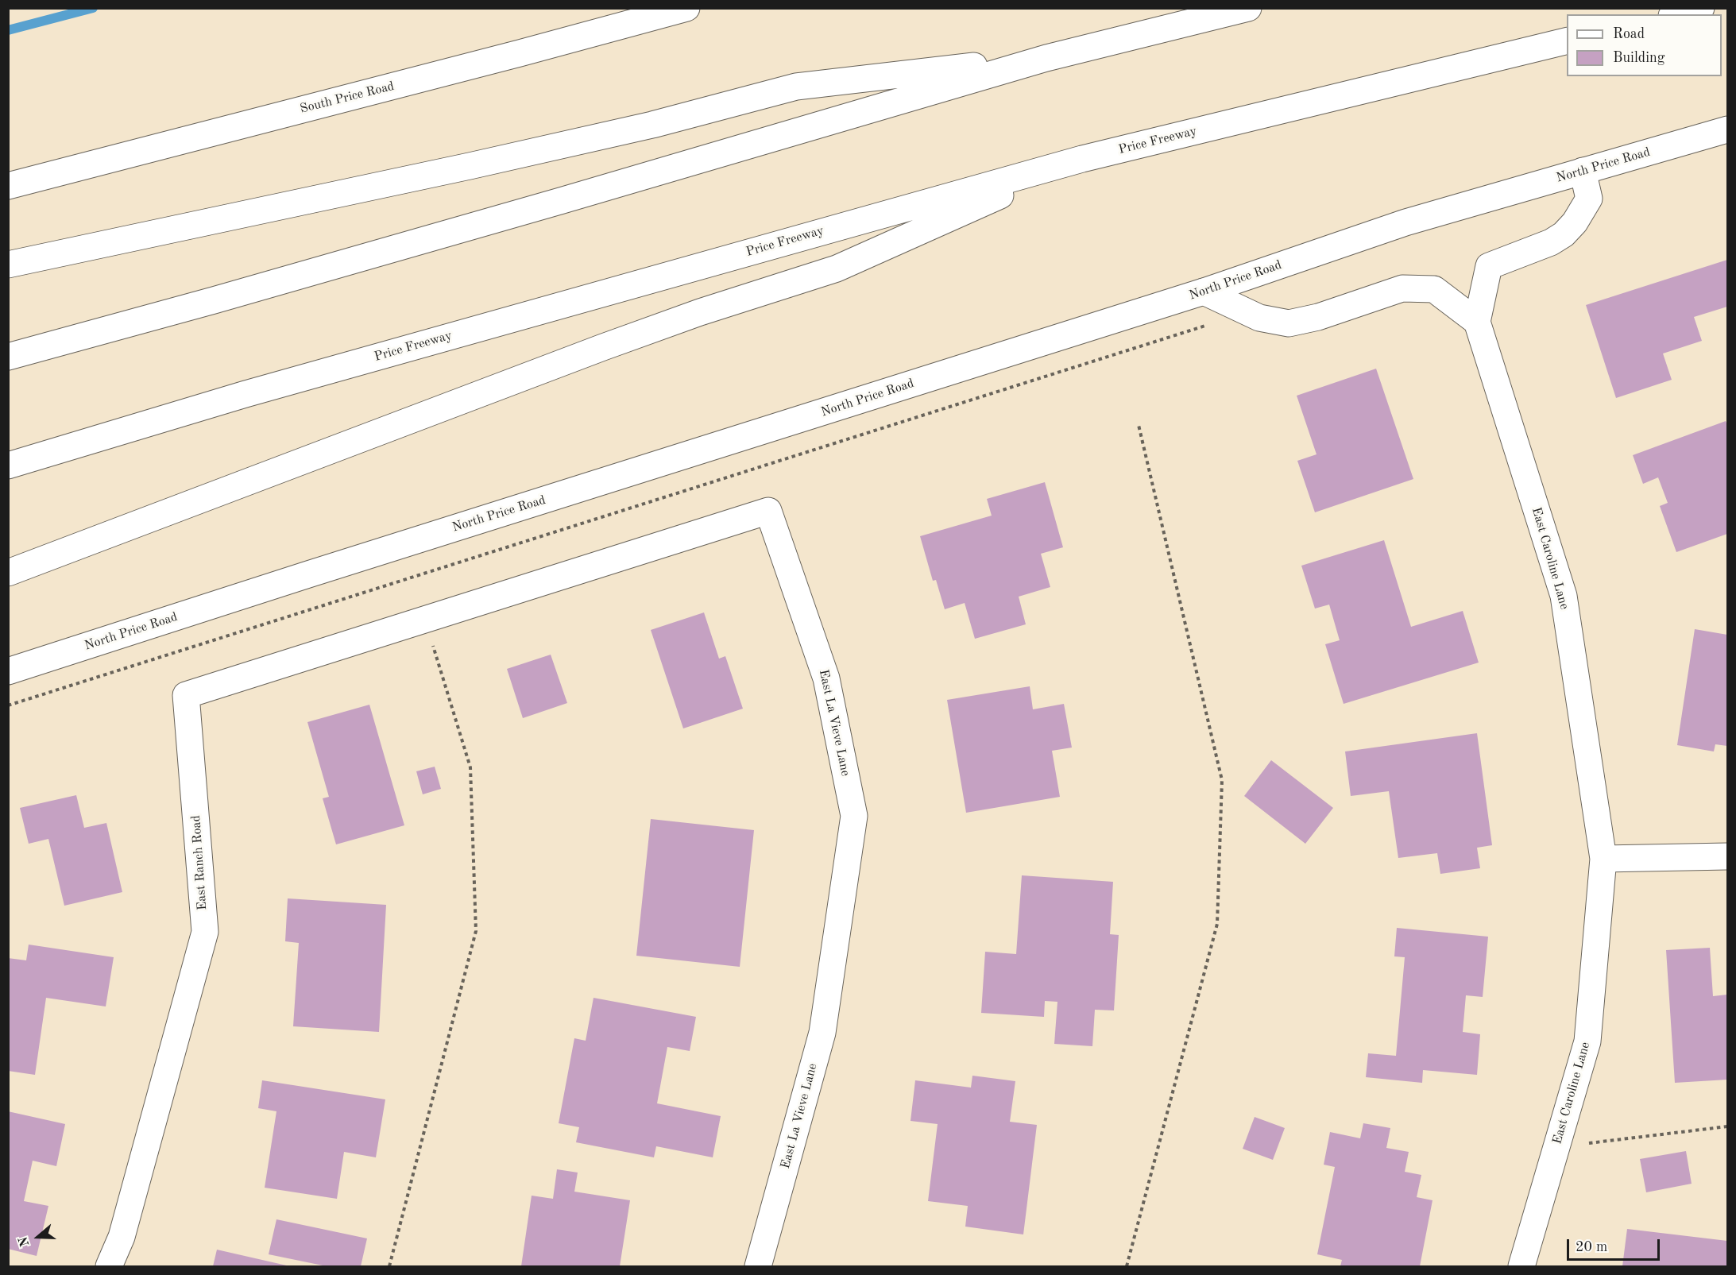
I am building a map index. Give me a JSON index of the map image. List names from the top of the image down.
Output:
{
  "streets": {
    "main road": [
      "South Price Road",
      "Price Freeway",
      "North Price Road",
      "East Caroline Lane",
      "East La Vieve Lane",
      "East Ranch Road"
    ]
  },
  "crossings": [
    ["North Price Road", "East Caroline Lane"],
    ["East La Vieve Lane", "East Ranch Road"]
  ],
  "legend": ["Road", "Building"],
  "scale_bar": "20 m",
  "north": "left"
}
